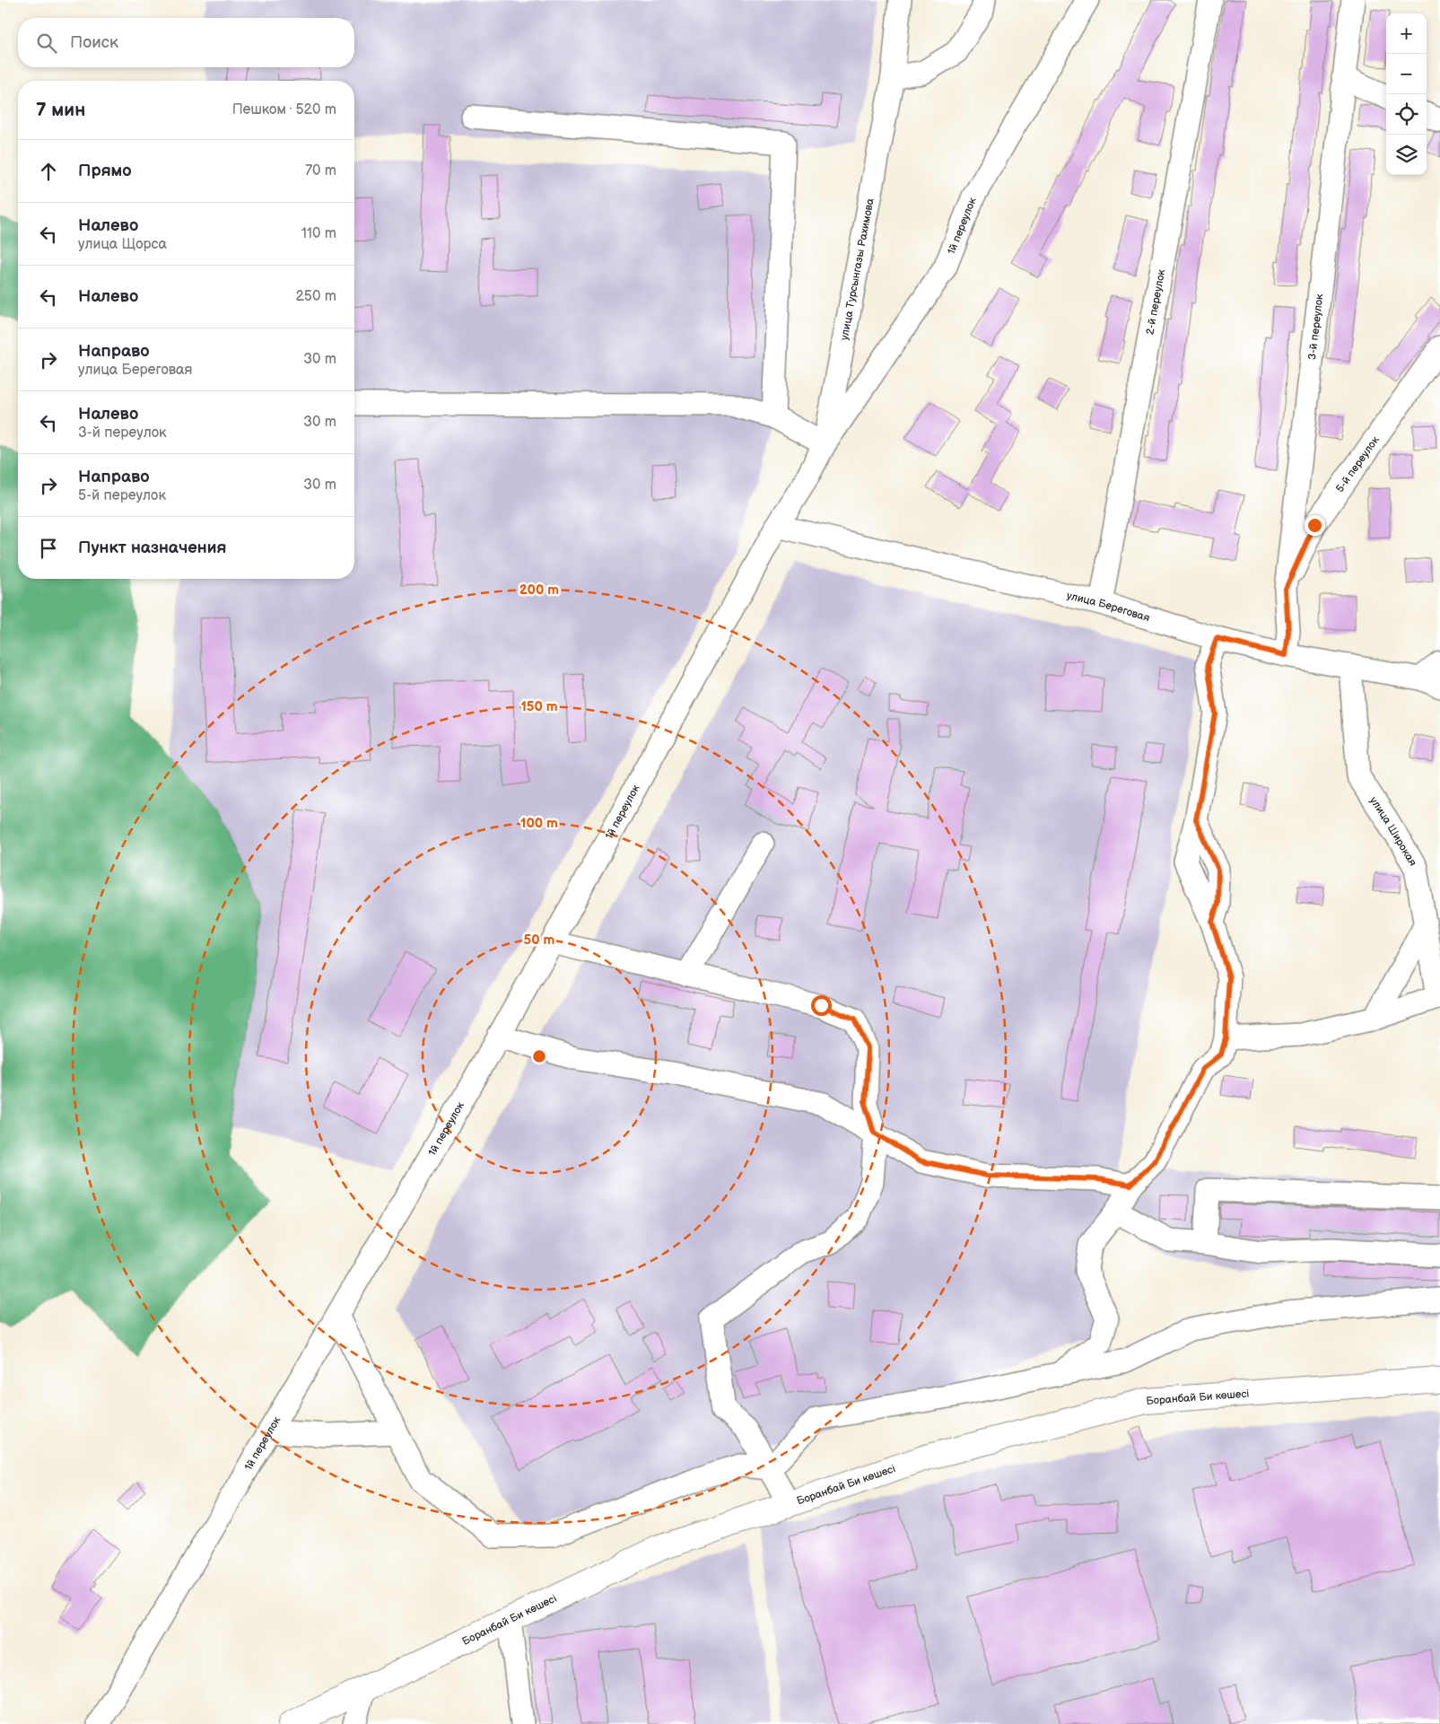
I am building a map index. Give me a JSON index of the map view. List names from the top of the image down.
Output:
{
  "streets": {
    "main road": ["Боранбай Би көшесі"],
    "street": [
      "1й переулок",
      "улица Турсынгазы Рахимова",
      "2-й переулок",
      "3-й переулок",
      "5-й переулок",
      "улица Береговая",
      "улица Широкая"
    ]
  },
  "crossings": [
    ["1й переулок", "улица Турсынгазы Рахимова"],
    ["1й переулок", "улица Береговая"],
    ["улица Турсынгазы Рахимова", "улица Береговая"],
    ["2-й переулок", "улица Береговая"],
    ["3-й переулок", "5-й переулок"],
    ["3-й переулок", "улица Береговая"],
    ["улица Береговая", "улица Широкая"]
  ],
  "page": {
    "map_buttons": ["+", "−"],
    "search": "Поиск",
    "heading": ["7 мин", "Пешком · 520 m"],
    "list": [
      ["Прямо", "70 m"],
      ["Налево", "улица Щорса", "110 m"],
      ["Налево", "250 m"],
      ["Направо", "улица Береговая", "30 m"],
      ["Налево", "3-й переулок", "30 m"],
      ["Направо", "5-й переулок", "30 m"],
      "Пункт назначения"
    ]
  },
  "rings": [
    "200 m",
    "150 m",
    "100 m",
    "50 m"
  ]
}
